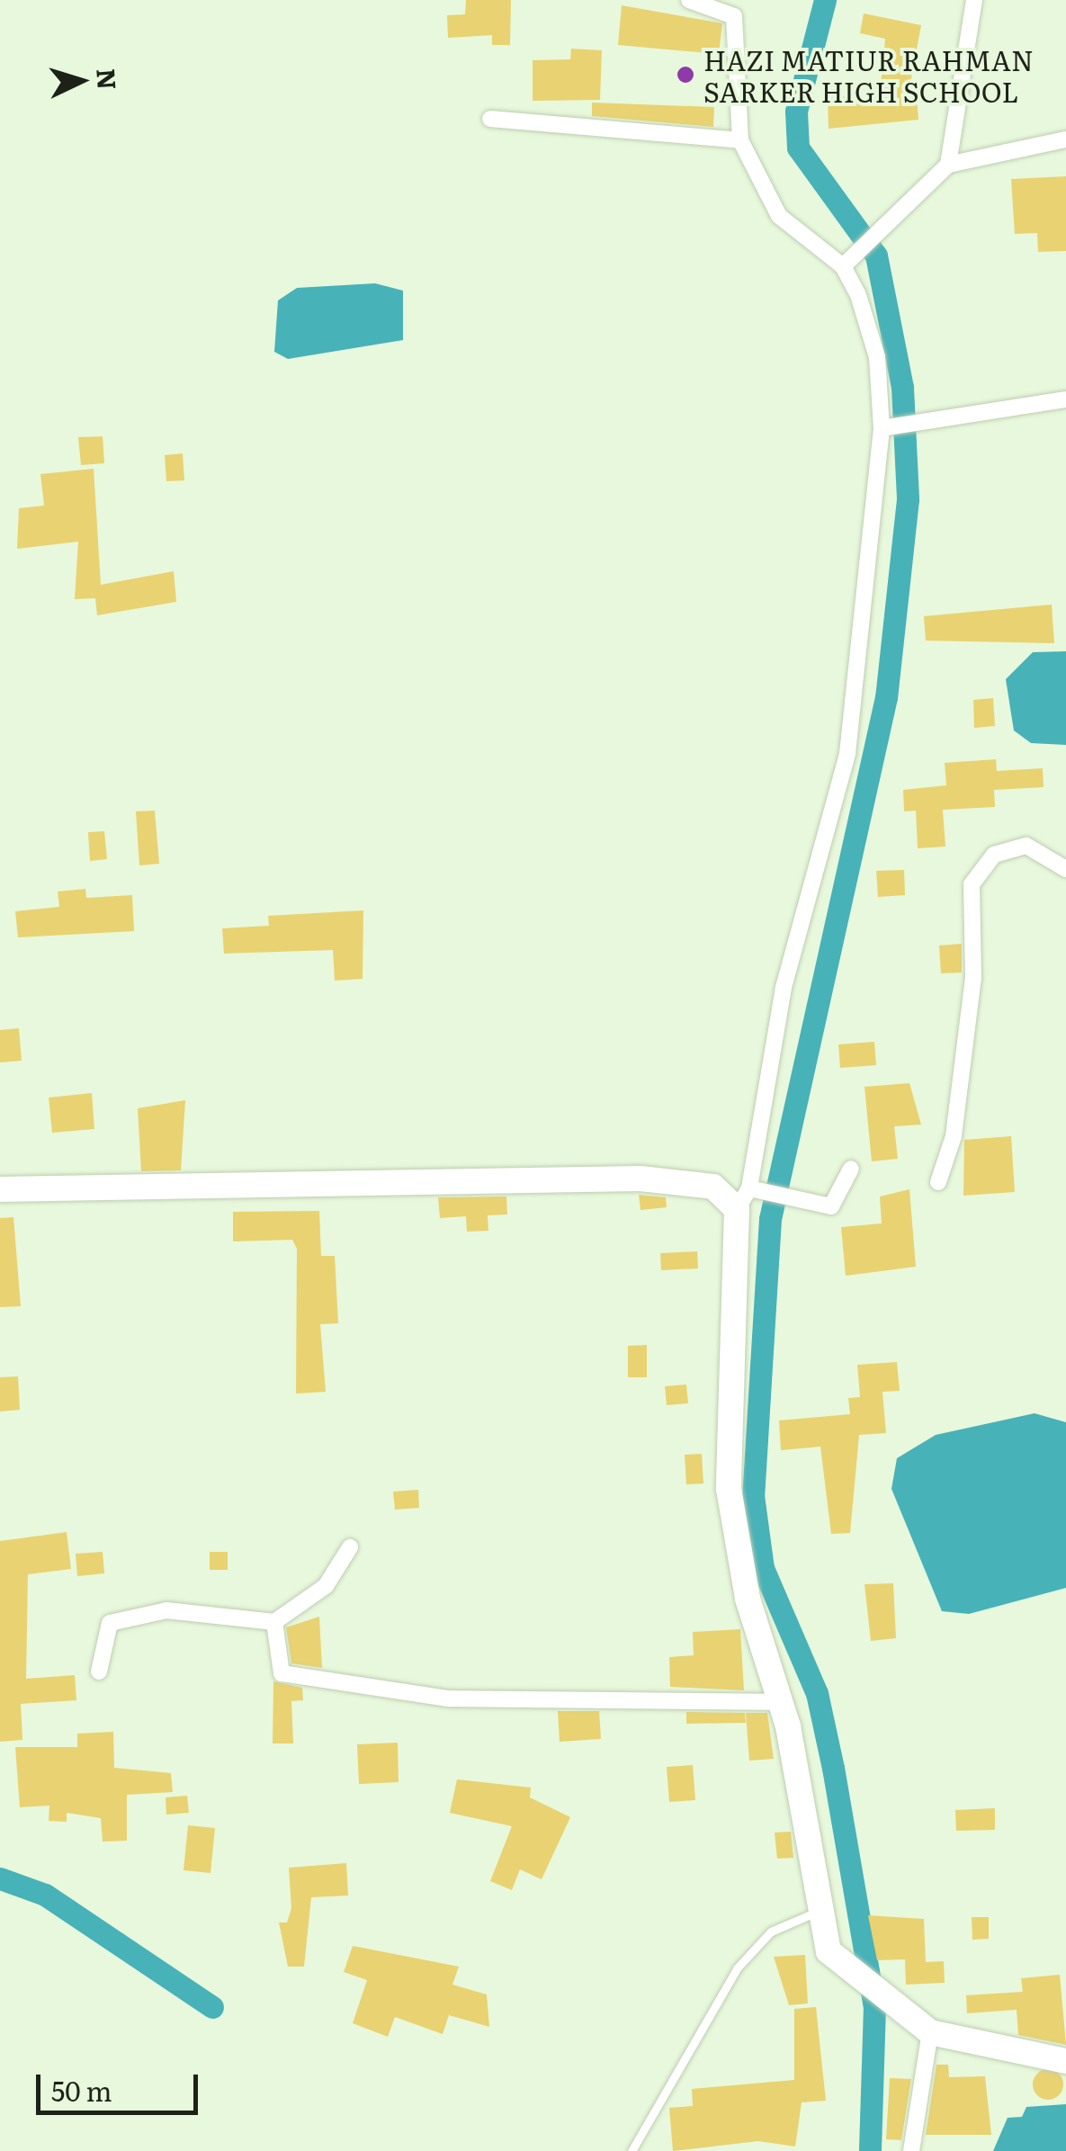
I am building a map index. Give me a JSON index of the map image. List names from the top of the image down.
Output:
{
  "places": ["HAZI MATIUR RAHMAN SARKER HIGH SCHOOL"],
  "scale_bar": "50 m",
  "north": "right"
}
